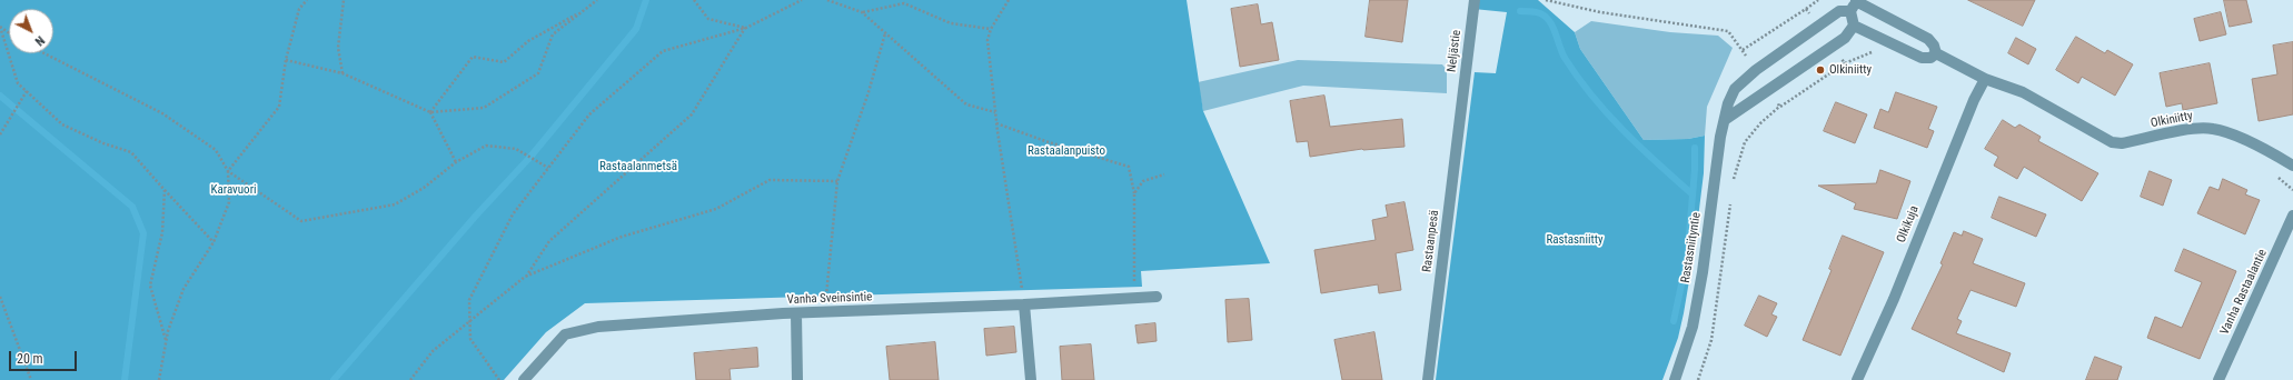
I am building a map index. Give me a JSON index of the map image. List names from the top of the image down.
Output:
{
  "streets": {
    "street": [
      "Neljästie",
      "Olkiniitty",
      "Olkikuja",
      "Rastaanpesä",
      "Rastasniityntie",
      "Vanha Rastaalantie",
      "Vanha Sveinsintie"
    ]
  },
  "crossings": [
    ["Neljästie", "Rastaanpesä"],
    ["Olkiniitty", "Olkikuja"],
    ["Olkiniitty", "Rastasniityntie"]
  ],
  "parks": [
    "Rastaalanpuisto",
    "Rastaalanmetsä",
    "Karavuori",
    "Rastasniitty"
  ],
  "places": ["Olkiniitty"],
  "scale_bar": "20 m",
  "north": "bottom right"
}
